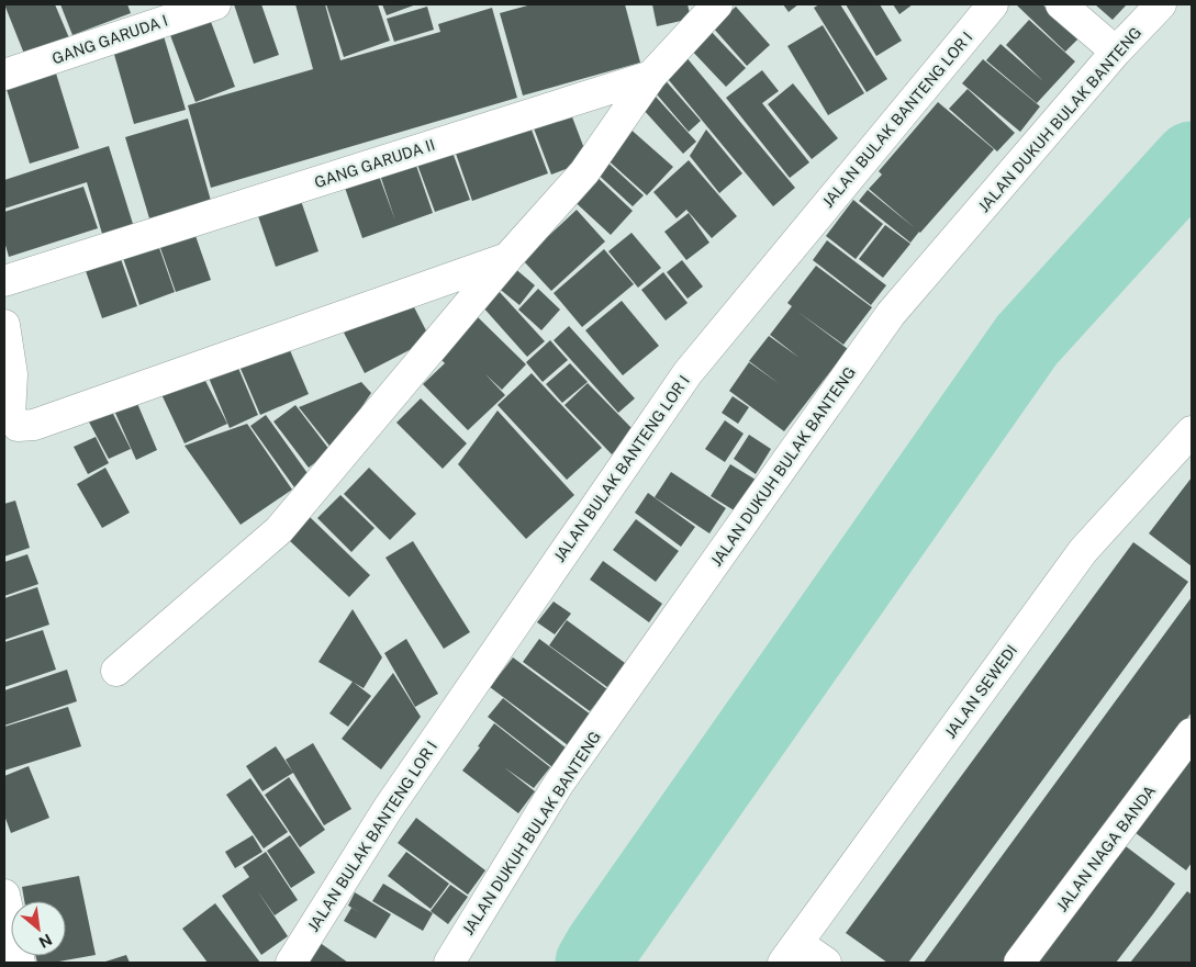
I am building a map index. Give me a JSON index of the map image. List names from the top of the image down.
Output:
{
  "streets": {
    "street": [
      "GANG GARUDA I",
      "JALAN BULAK BANTENG LOR I",
      "JALAN DUKUH BULAK BANTENG",
      "GANG GARUDA II",
      "JALAN SEWEDI",
      "JALAN NAGA BANDA"
    ]
  },
  "north": "bottom right"
}
